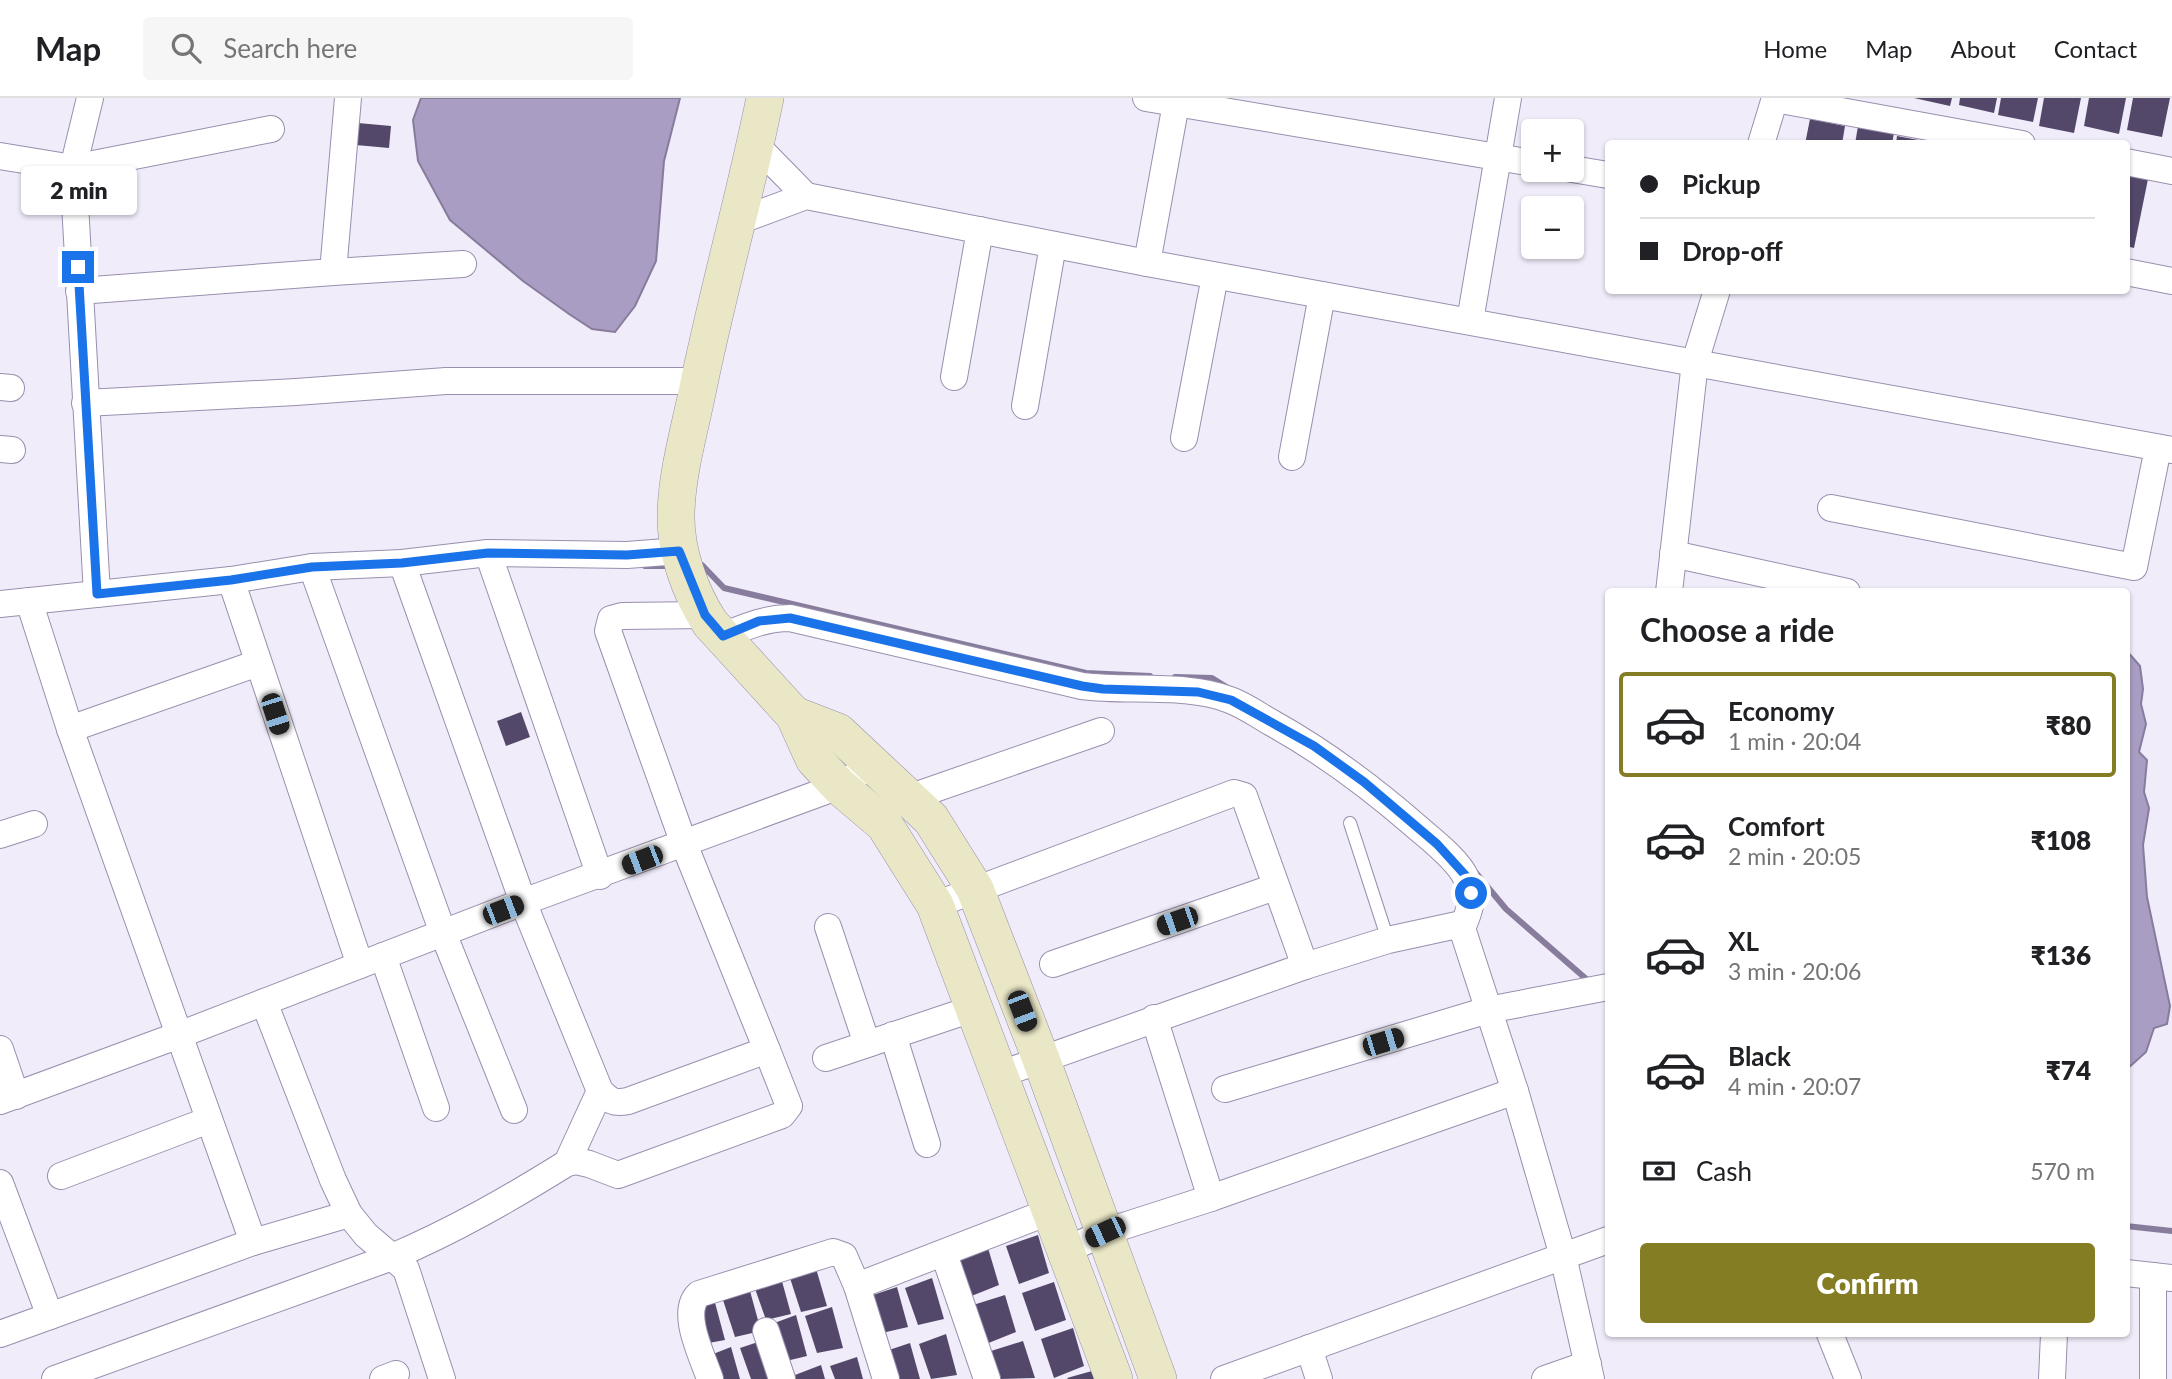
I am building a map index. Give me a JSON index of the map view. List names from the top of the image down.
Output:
{
  "page": {
    "header": "Map",
    "search": "Search here",
    "nav": [
      "Home",
      "Map",
      "About",
      "Contact"
    ],
    "map_buttons": ["+", "−"],
    "banner": ["Pickup", "Drop-off"],
    "bubble": "2 min",
    "heading": "Choose a ride",
    "list": [
      {
        "name": "Economy",
        "note": "1 min · 20:04",
        "value": "₹80"
      },
      {
        "name": "Comfort",
        "note": "2 min · 20:05",
        "value": "₹108"
      },
      {
        "name": "XL",
        "note": "3 min · 20:06",
        "value": "₹136"
      },
      {
        "name": "Black",
        "note": "4 min · 20:07",
        "value": "₹74"
      }
    ],
    "pay": ["Cash", "570 m"],
    "buttons": "Confirm"
  }
}
